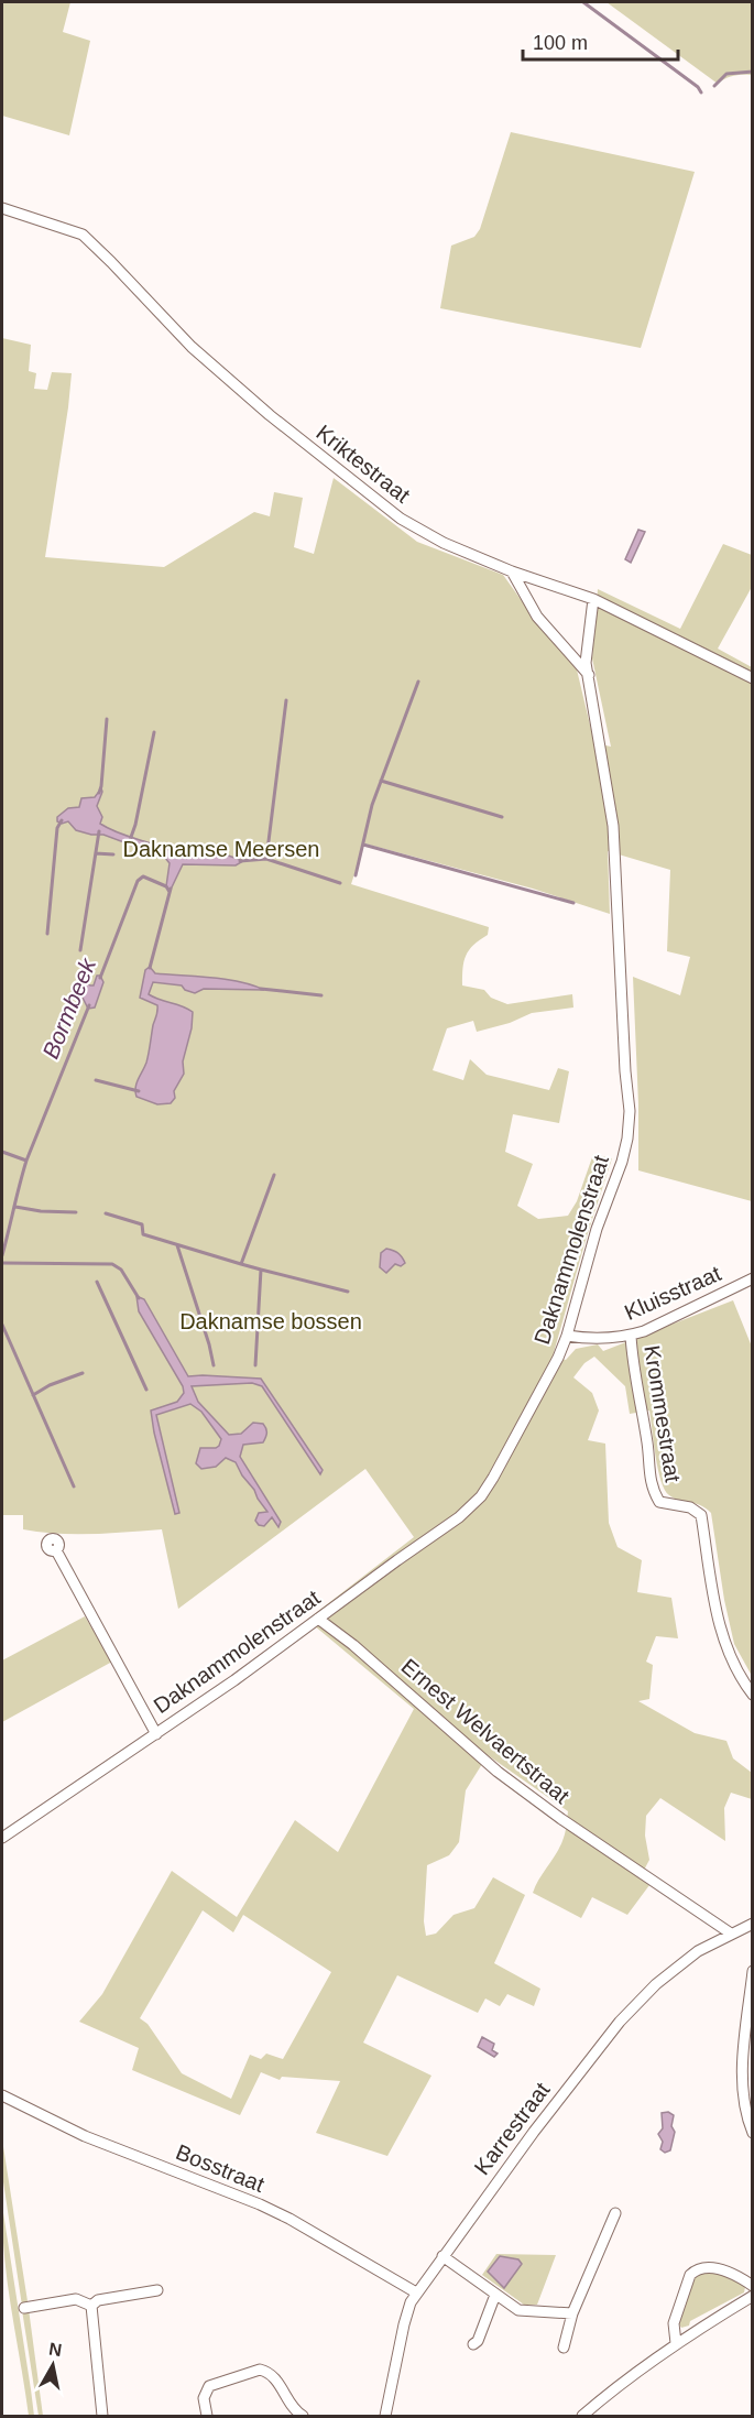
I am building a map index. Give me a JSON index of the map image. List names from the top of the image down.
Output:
{
  "streets": {
    "street": [
      "Kriktestraat",
      "Daknammolenstraat",
      "Kluisstraat",
      "Krommestraat",
      "Ernest Welvaertstraat",
      "Karrestraat",
      "Bosstraat"
    ]
  },
  "crossings": [
    ["Kriktestraat", "Daknammolenstraat"],
    ["Daknammolenstraat", "Kluisstraat"],
    ["Daknammolenstraat", "Ernest Welvaertstraat"],
    ["Kluisstraat", "Krommestraat"],
    ["Ernest Welvaertstraat", "Karrestraat"],
    ["Karrestraat", "Bosstraat"]
  ],
  "water": ["Bormbeek"],
  "parks": ["Daknamse Meersen", "Daknamse bossen"],
  "scale_bar": "100 m",
  "north": "top"
}
